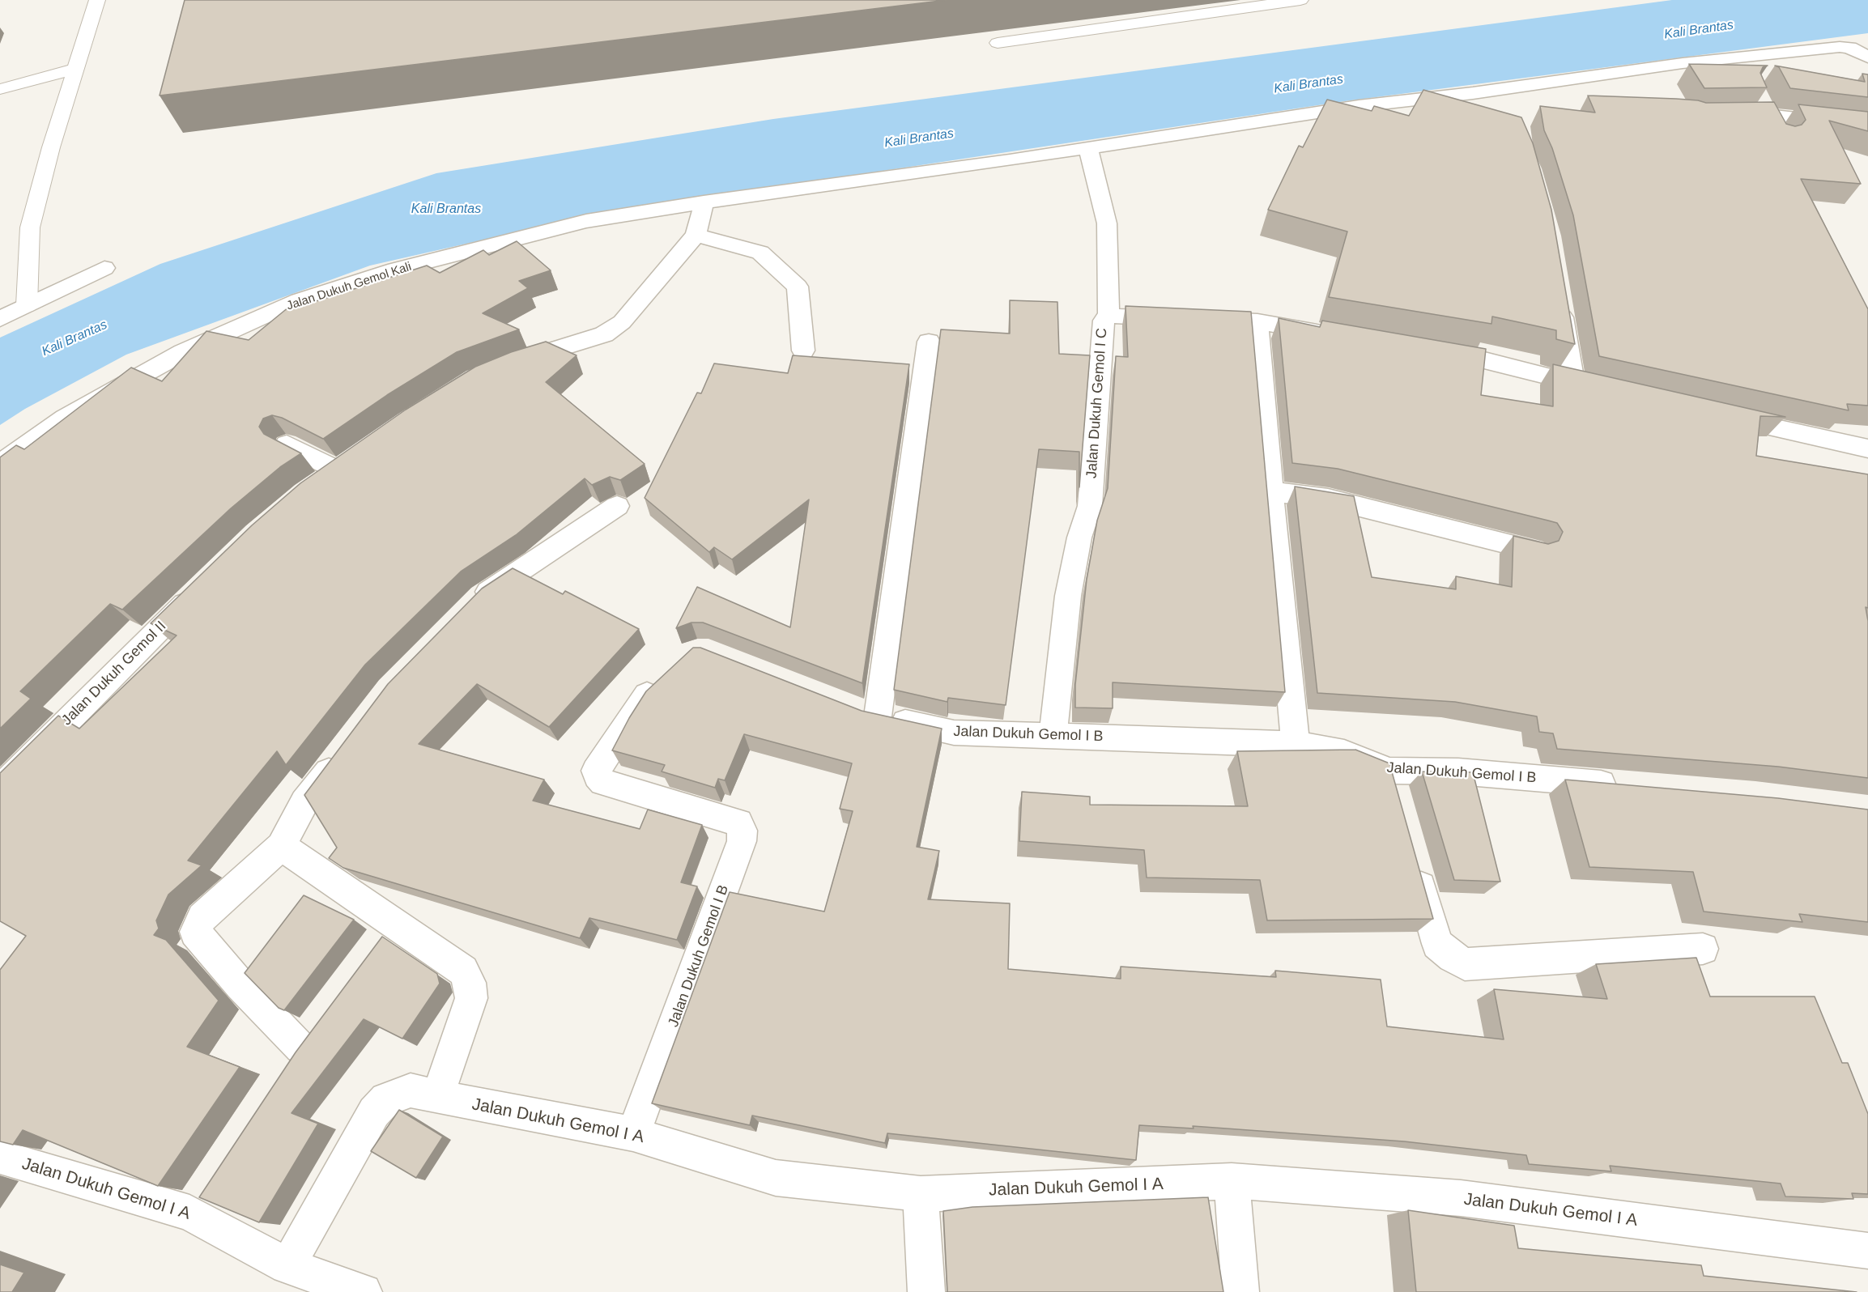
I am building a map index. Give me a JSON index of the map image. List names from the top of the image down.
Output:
{
  "streets": {
    "street": [
      "Jalan Dukuh Gemol Kali",
      "Jalan Dukuh Gemol I C",
      "Jalan Dukuh Gemol II",
      "Jalan Dukuh Gemol I B",
      "Jalan Dukuh Gemol I A"
    ]
  },
  "crossings": [
    ["Jalan Dukuh Gemol I C", "Jalan Dukuh Gemol I B"],
    ["Jalan Dukuh Gemol I B", "Jalan Dukuh Gemol I A"]
  ],
  "water": ["Kali Brantas"]
}
